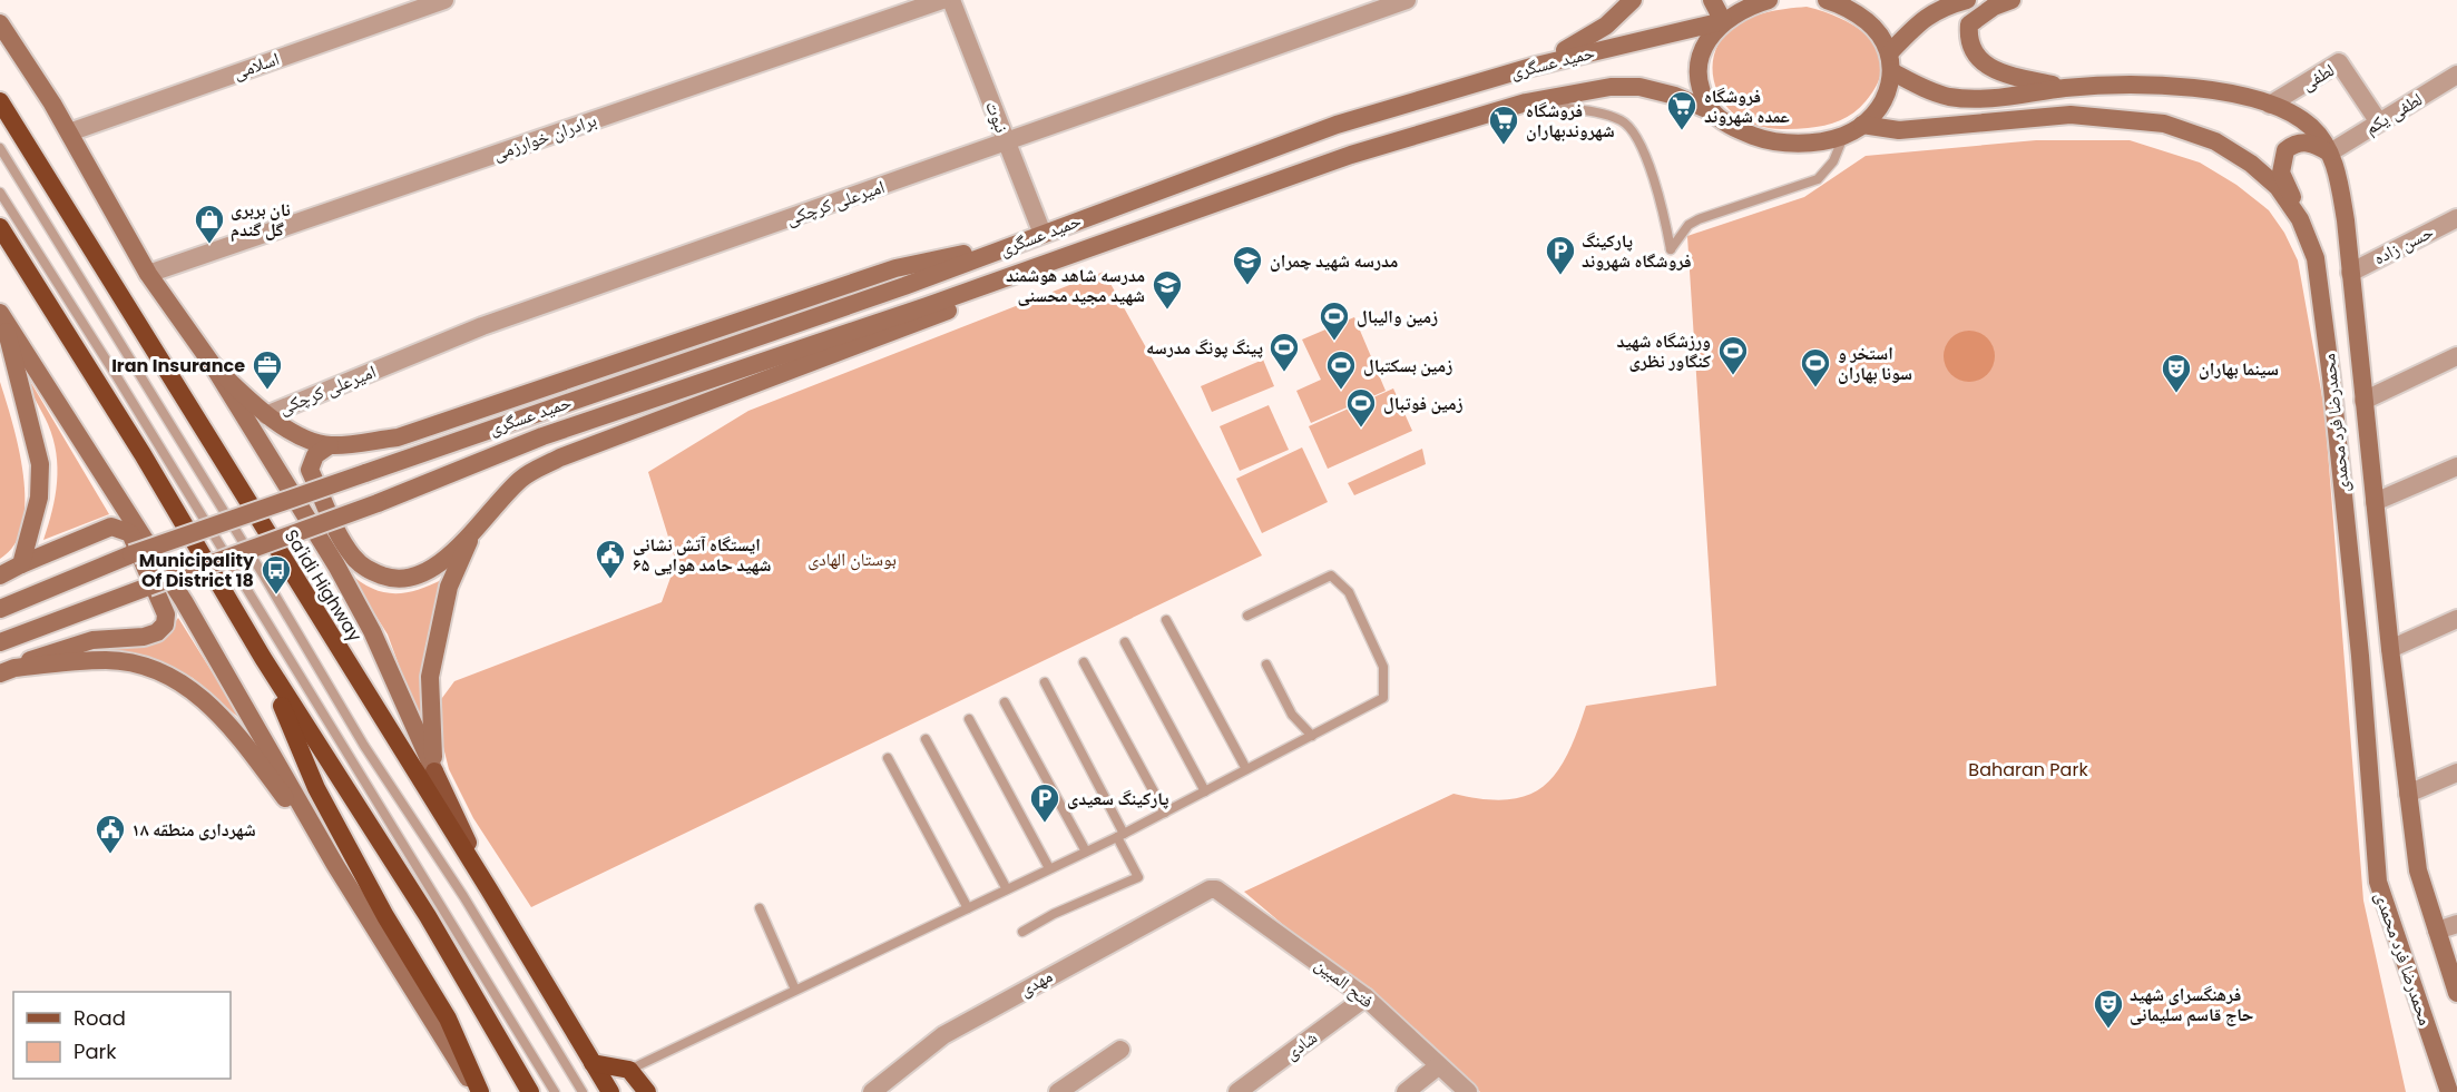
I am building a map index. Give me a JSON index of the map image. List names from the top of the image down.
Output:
{
  "streets": {
    "highway": ["Sa'idi Highway"],
    "main road": ["حمید عسگری", "محمدرضا فرد محمدی"],
    "street": [
      "اسلامی",
      "لطفی",
      "لطفی یکم",
      "نبوت",
      "برادران خوارزمی",
      "امیرعلی کرچکی",
      "حسن زاده",
      "مهدی",
      "فتح المبین",
      "شادی"
    ]
  },
  "crossings": [
    ["حمید عسگری", "نبوت"],
    ["لطفی", "لطفی یکم"],
    ["لطفی", "محمدرضا فرد محمدی"],
    ["لطفی یکم", "محمدرضا فرد محمدی"],
    ["نبوت", "امیرعلی کرچکی"],
    ["حسن زاده", "محمدرضا فرد محمدی"],
    ["مهدی", "فتح المبین"],
    ["فتح المبین", "شادی"]
  ],
  "parks": ["بوستان الهادی", "Baharan Park"],
  "places": {
    "supermarket": ["فروشگاه عمده شهروند", "فروشگاه شهروندبهاران"],
    "shop": ["نان بربری گل گندم"],
    "parking": ["پارکینگ فروشگاه شهروند", "پارکینگ سعیدی"],
    "school or university": ["مدرسه شهید چمران", "مدرسه شاهد هوشمند شهید مجید محسنی"],
    "sports": [
      "زمین والیبال",
      "پینگ پونگ مدرسه",
      "ورزشگاه شهید کنگاور نظری",
      "استخر و سونا بهاران",
      "زمین بسکتبال",
      "زمین فوتبال"
    ],
    "office": ["Iran Insurance"],
    "theatre": ["سینما بهاران", "فرهنگسرای شهید حاج قاسم سلیمانی"],
    "public building": ["ایستگاه آتش نشانی ۶۵ شهید حامد هوایی", "شهرداری منطقه ۱۸"],
    "bus stop": ["Municipality Of District 18"]
  },
  "legend": ["Road", "Park"]
}
